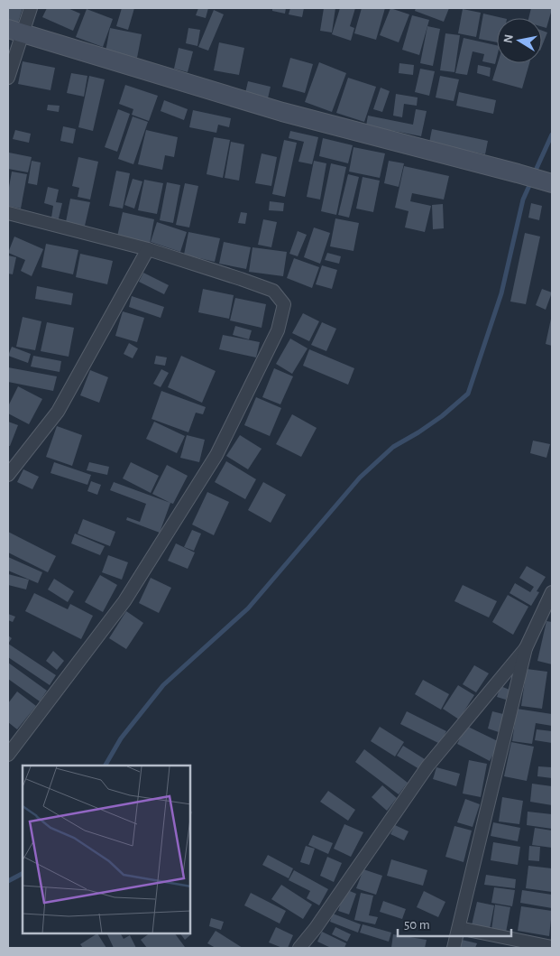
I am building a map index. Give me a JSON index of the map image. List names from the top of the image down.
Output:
{
  "scale_bar": "50 m",
  "north": "left"
}
